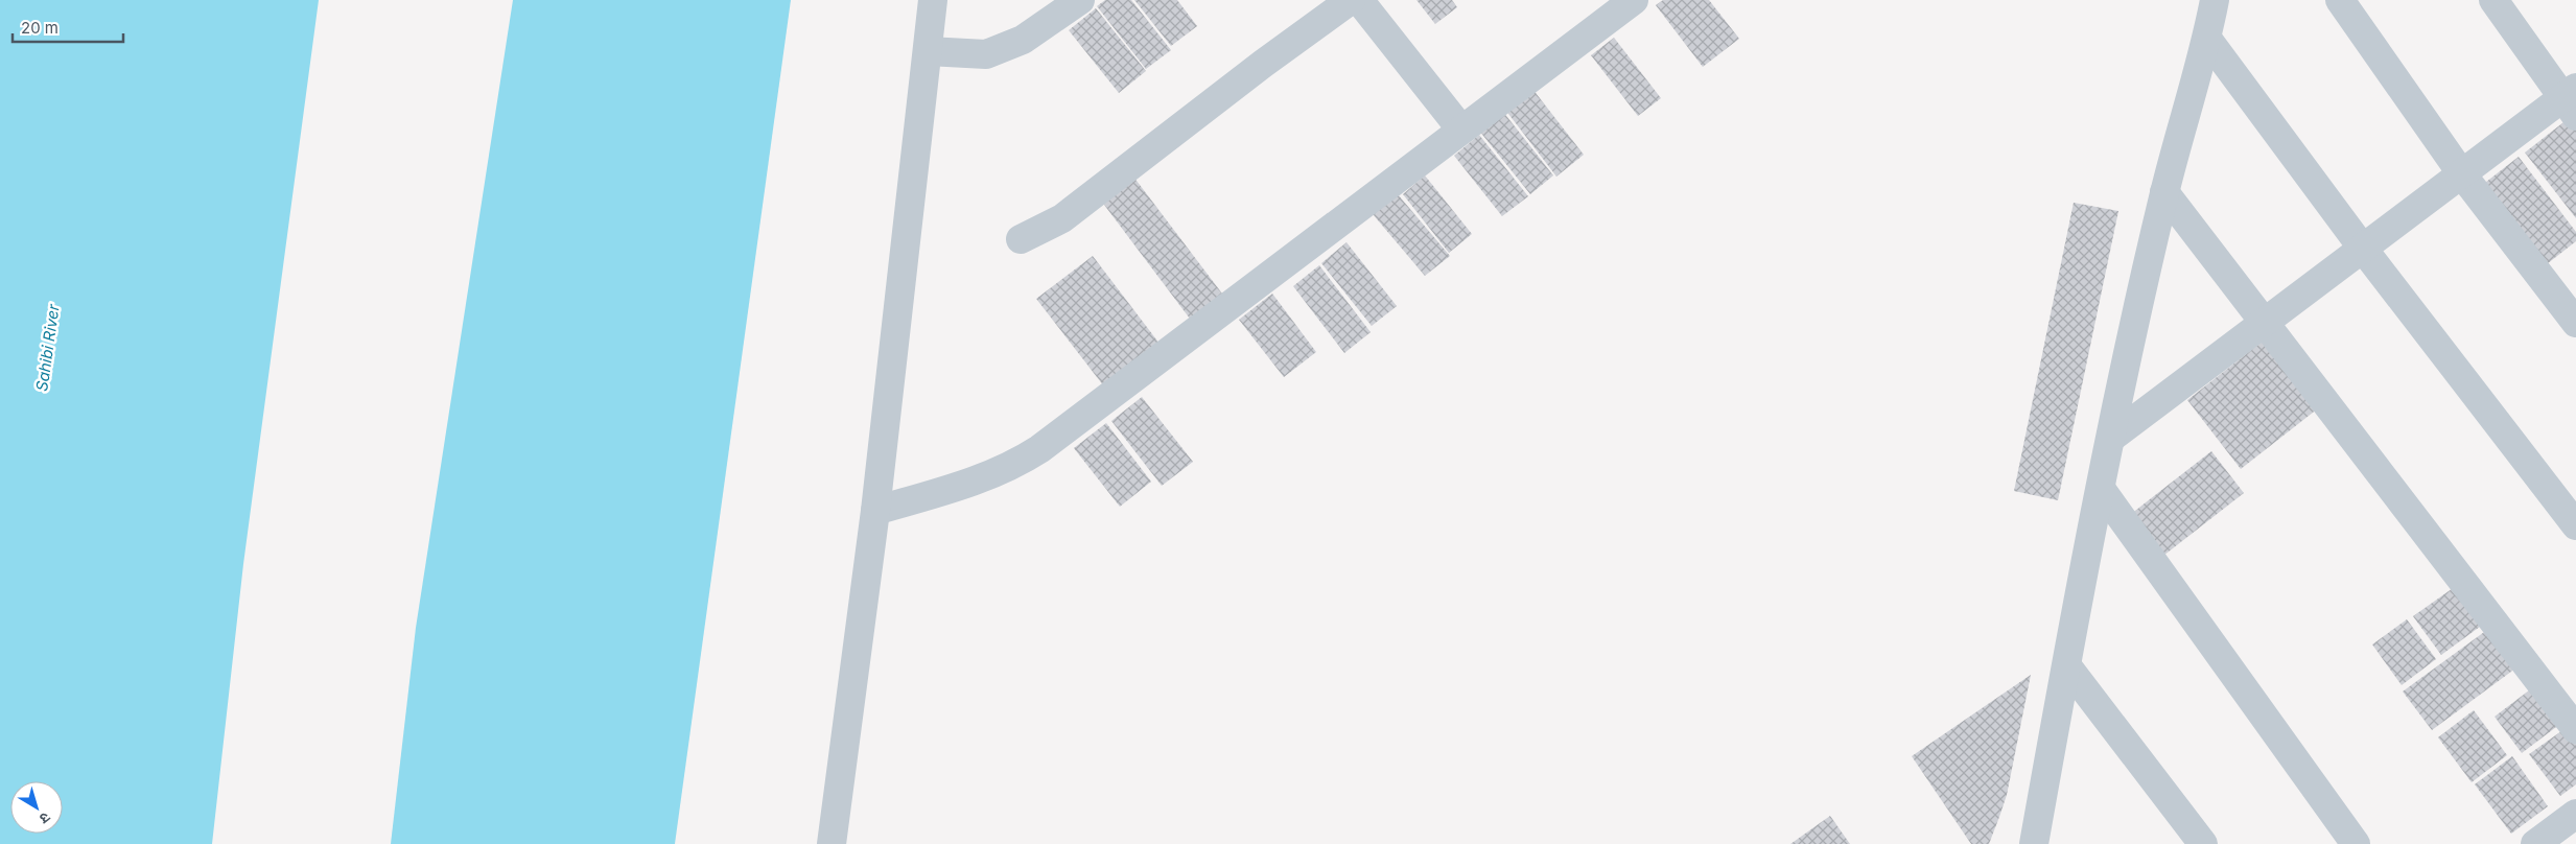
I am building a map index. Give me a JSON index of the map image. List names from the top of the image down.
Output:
{
  "water": ["Sahibi River"],
  "scale_bar": "20 m",
  "north": "bottom right"
}
